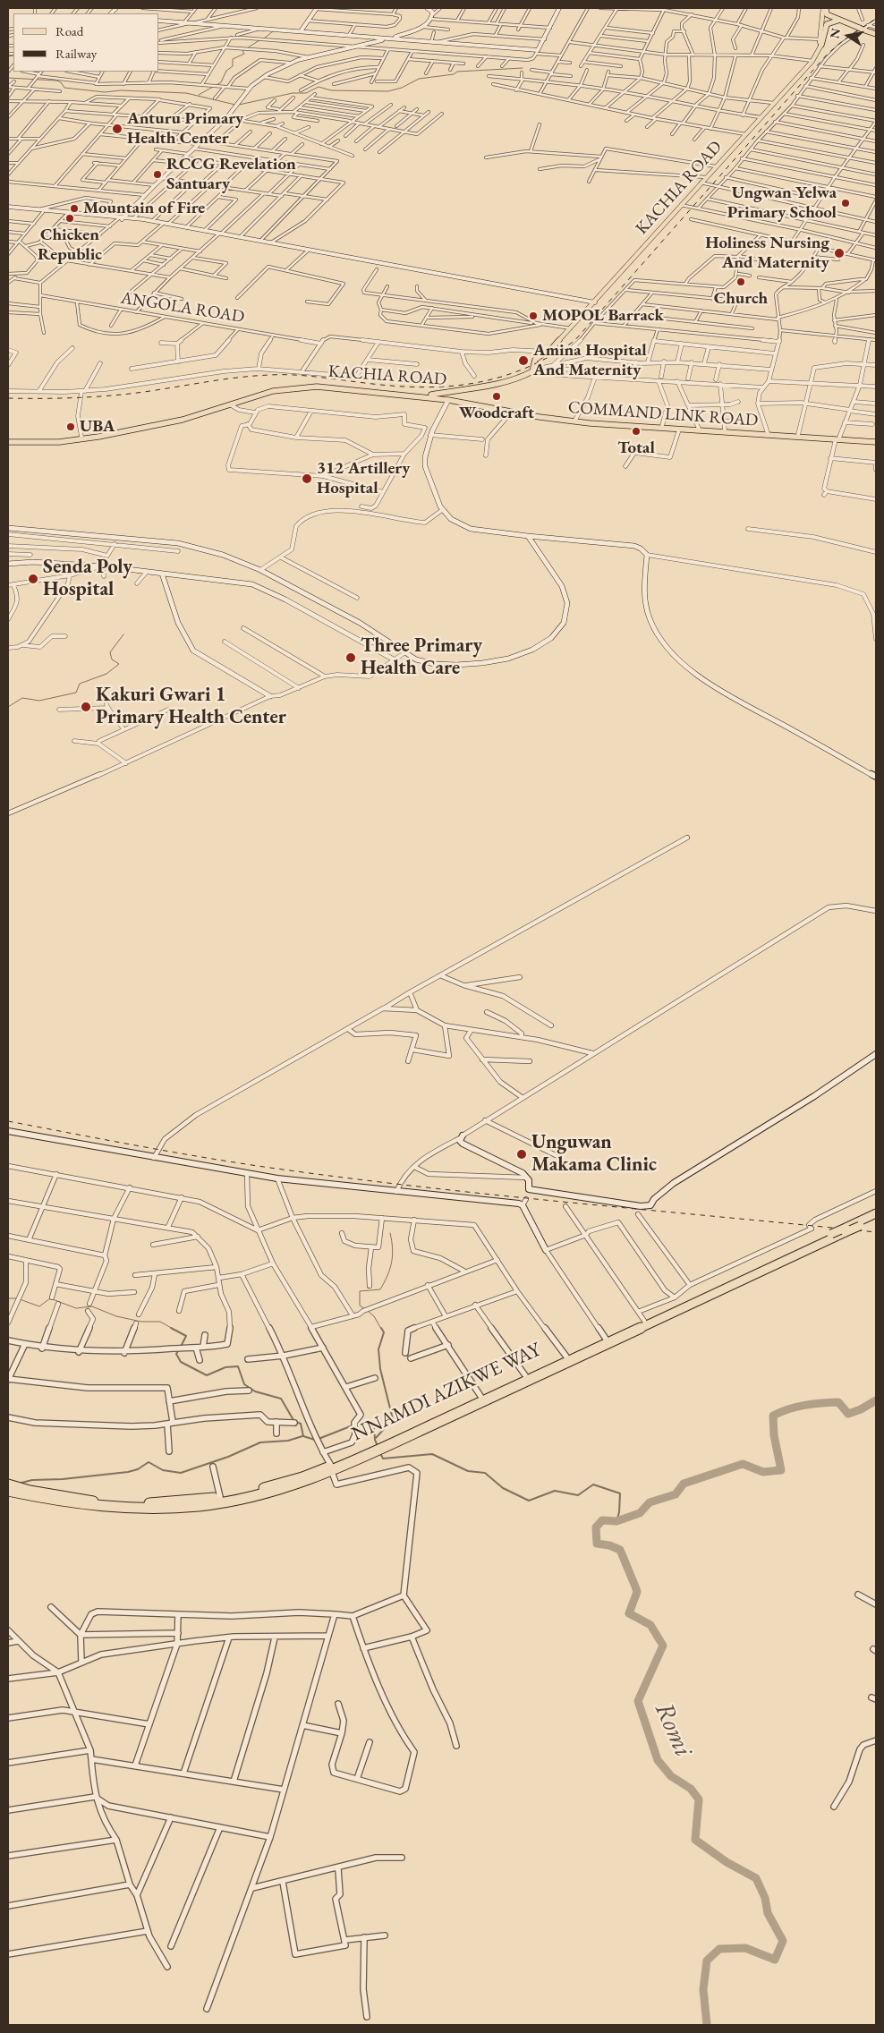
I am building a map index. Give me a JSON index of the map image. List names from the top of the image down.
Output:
{
  "streets": {
    "highway": ["NNAMDI AZIKWE WAY"],
    "main road": ["KACHIA ROAD", "COMMAND LINK ROAD"],
    "street": ["ANGOLA ROAD"]
  },
  "crossings": [
    ["KACHIA ROAD", "COMMAND LINK ROAD"]
  ],
  "water": ["Romi"],
  "places": [
    "Anturu Primary Health Center",
    "RCCG Revelation Santuary",
    "Ungwan Yelwa Primary School",
    "Mountain of Fire",
    "Chicken Republic",
    "Holiness Nursing And Maternity",
    "Church",
    "MOPOL Barrack",
    "Amina Hospital And Maternity",
    "Woodcraft",
    "UBA",
    "Total",
    "312 Artillery Hospital",
    "Senda Poly Hospital",
    "Three Primary Health Care",
    "Kakuri Gwari 1 Primary Health Center",
    "Unguwan Makama Clinic"
  ],
  "legend": ["Road", "Railway"],
  "north": "left"
}
